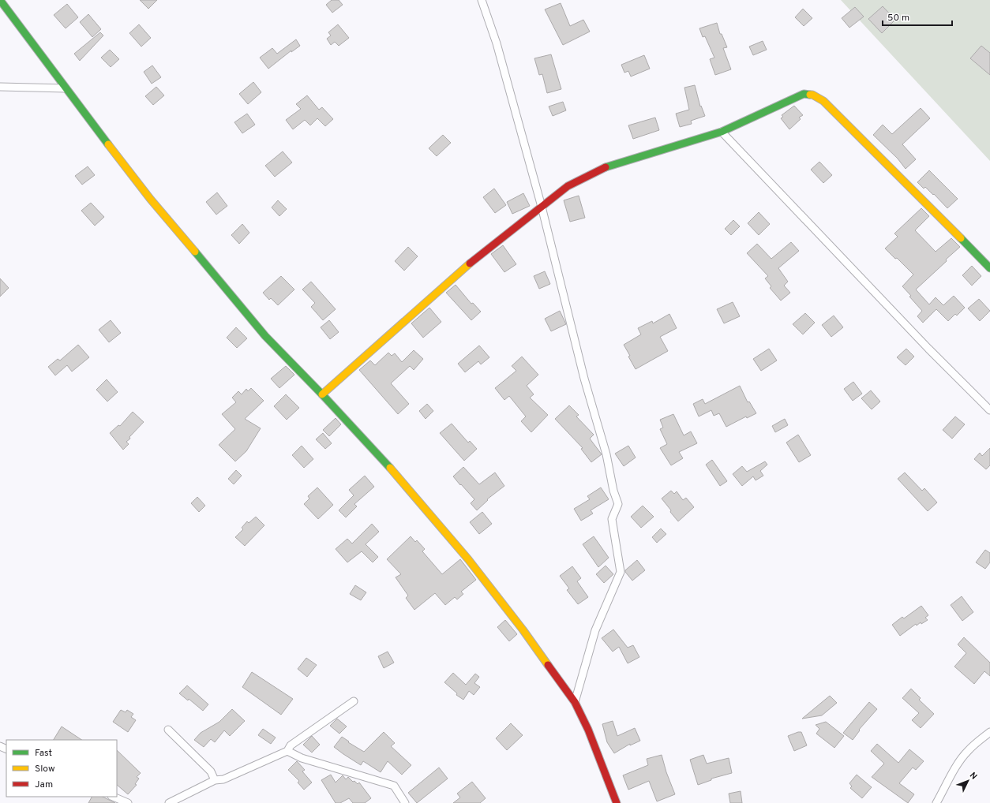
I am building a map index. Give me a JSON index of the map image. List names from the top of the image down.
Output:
{
  "legend": ["Fast", "Slow", "Jam"],
  "scale_bar": "50 m",
  "north": "top right"
}
